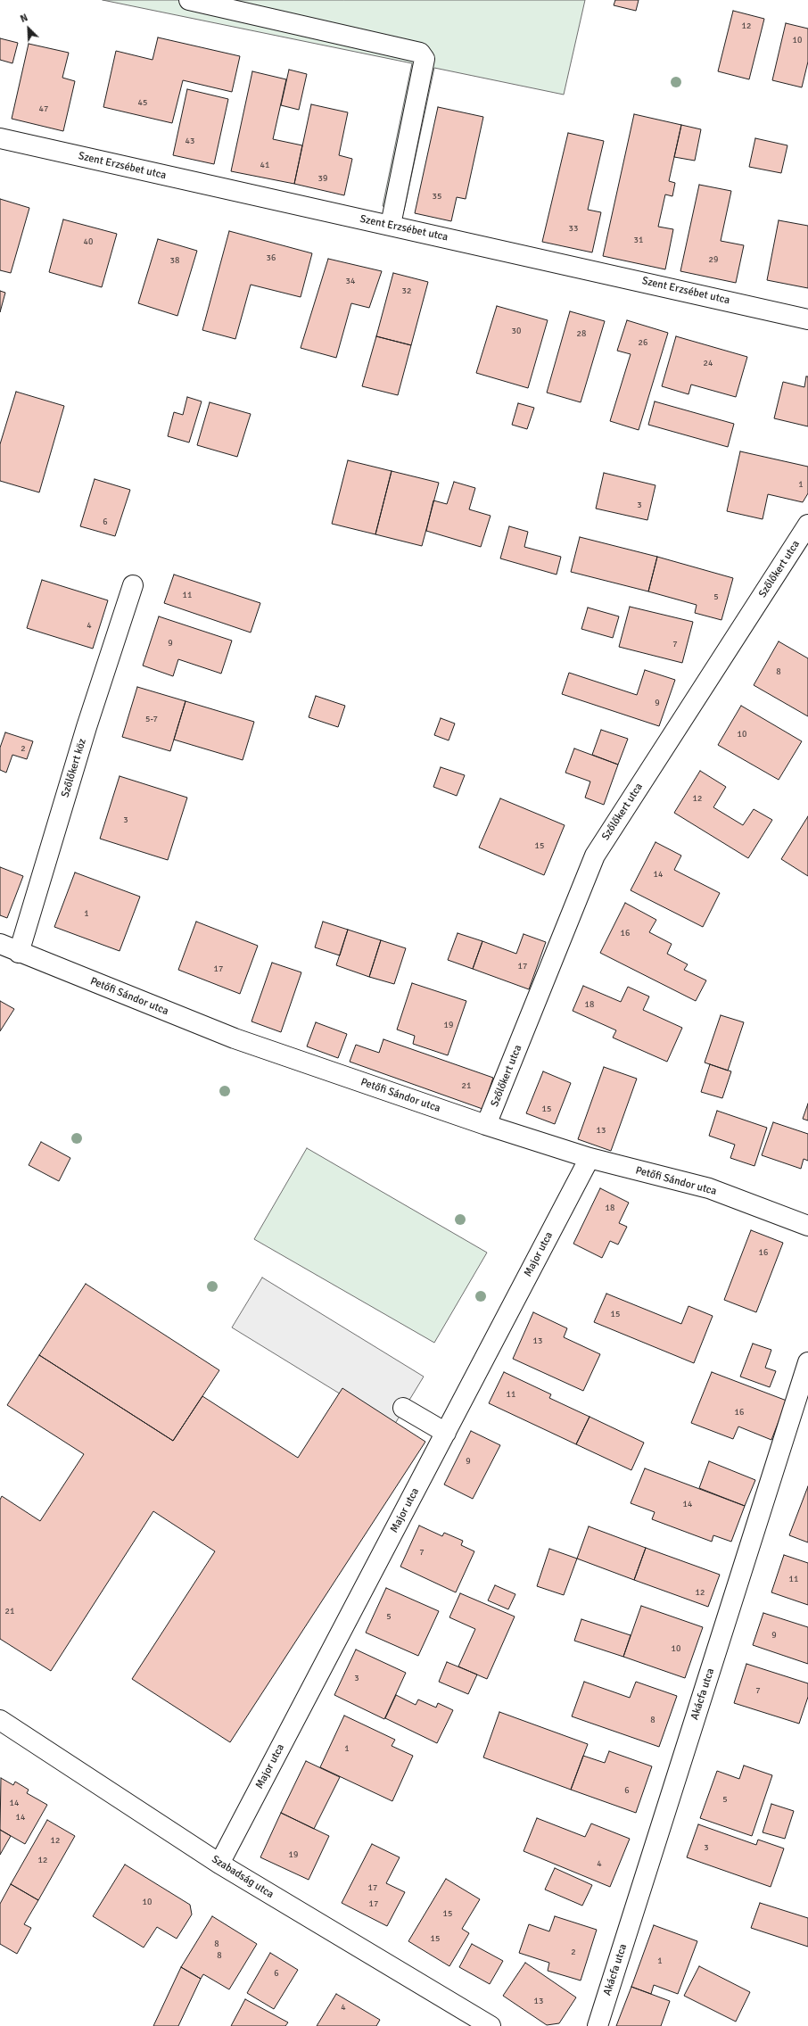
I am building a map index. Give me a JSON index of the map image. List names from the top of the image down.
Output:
{
  "streets": {
    "street": [
      "Szent Erzsébet utca",
      "Szőlőkert utca",
      "Szőlőkert köz",
      "Petőfi Sándor utca",
      "Major utca",
      "Akácfa utca",
      "Szabadság utca"
    ]
  },
  "crossings": [
    ["Szőlőkert utca", "Petőfi Sándor utca"],
    ["Szőlőkert köz", "Petőfi Sándor utca"],
    ["Petőfi Sándor utca", "Major utca"],
    ["Major utca", "Szabadság utca"]
  ],
  "house_numbers": [
    "12",
    "10",
    "45",
    "47",
    "43",
    "41",
    "39",
    "35",
    "33",
    "31",
    "40",
    "36",
    "29",
    "38",
    "34",
    "32",
    "30",
    "28",
    "26",
    "24",
    "1",
    "3",
    "6",
    "11",
    "5",
    "4",
    "9",
    "7",
    "8",
    "9",
    "5-7",
    "10",
    "2",
    "12",
    "3",
    "15",
    "14",
    "1",
    "16",
    "17",
    "17",
    "18",
    "19",
    "21",
    "15",
    "13",
    "18",
    "16",
    "15",
    "13",
    "11",
    "16",
    "9",
    "14",
    "7",
    "11",
    "12",
    "21",
    "5",
    "9",
    "10",
    "3",
    "7",
    "8",
    "1",
    "6",
    "5",
    "14",
    "14",
    "12",
    "3",
    "19",
    "12",
    "4",
    "17",
    "10",
    "17",
    "15",
    "15",
    "8",
    "2",
    "8",
    "1",
    "6",
    "13",
    "4"
  ],
  "north": "top left"
}
